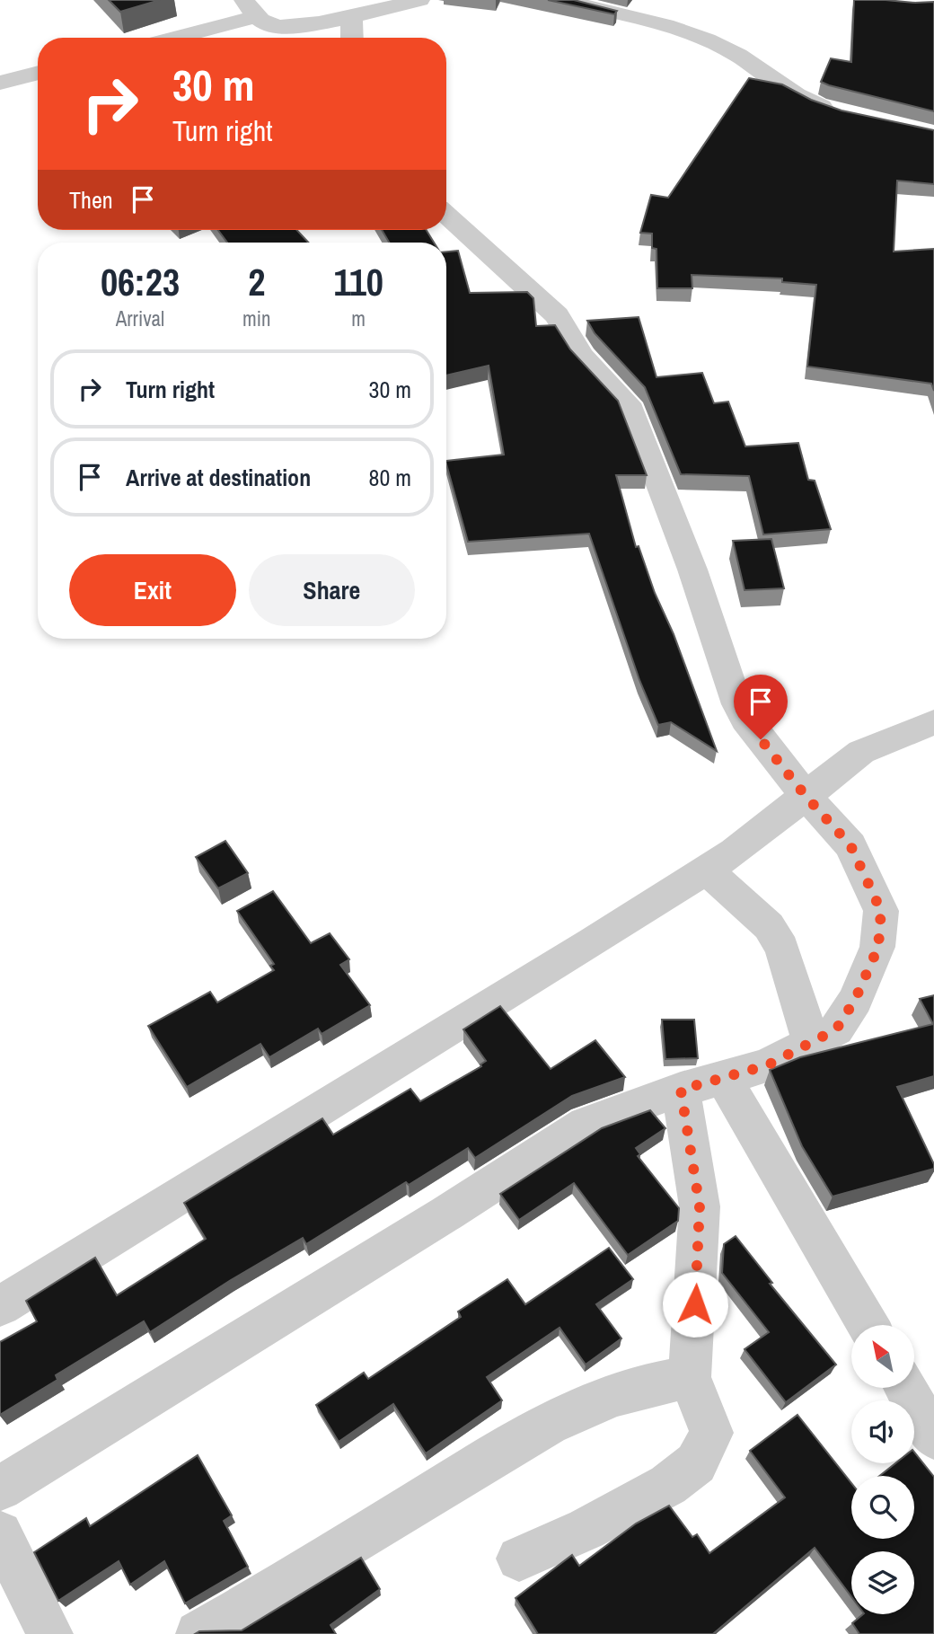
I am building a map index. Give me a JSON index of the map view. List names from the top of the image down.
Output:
{
  "north": "top left",
  "page": {
    "turn": ["30 m", "Turn right"],
    "then": "Then",
    "eta": [
      "06:23",
      "Arrival",
      "2",
      "min",
      "110",
      "m"
    ],
    "list": [
      {
        "name": "Turn right",
        "value": "30 m"
      },
      {
        "name": "Arrive at destination",
        "value": "80 m"
      }
    ],
    "buttons": ["Exit", "Share"]
  }
}
